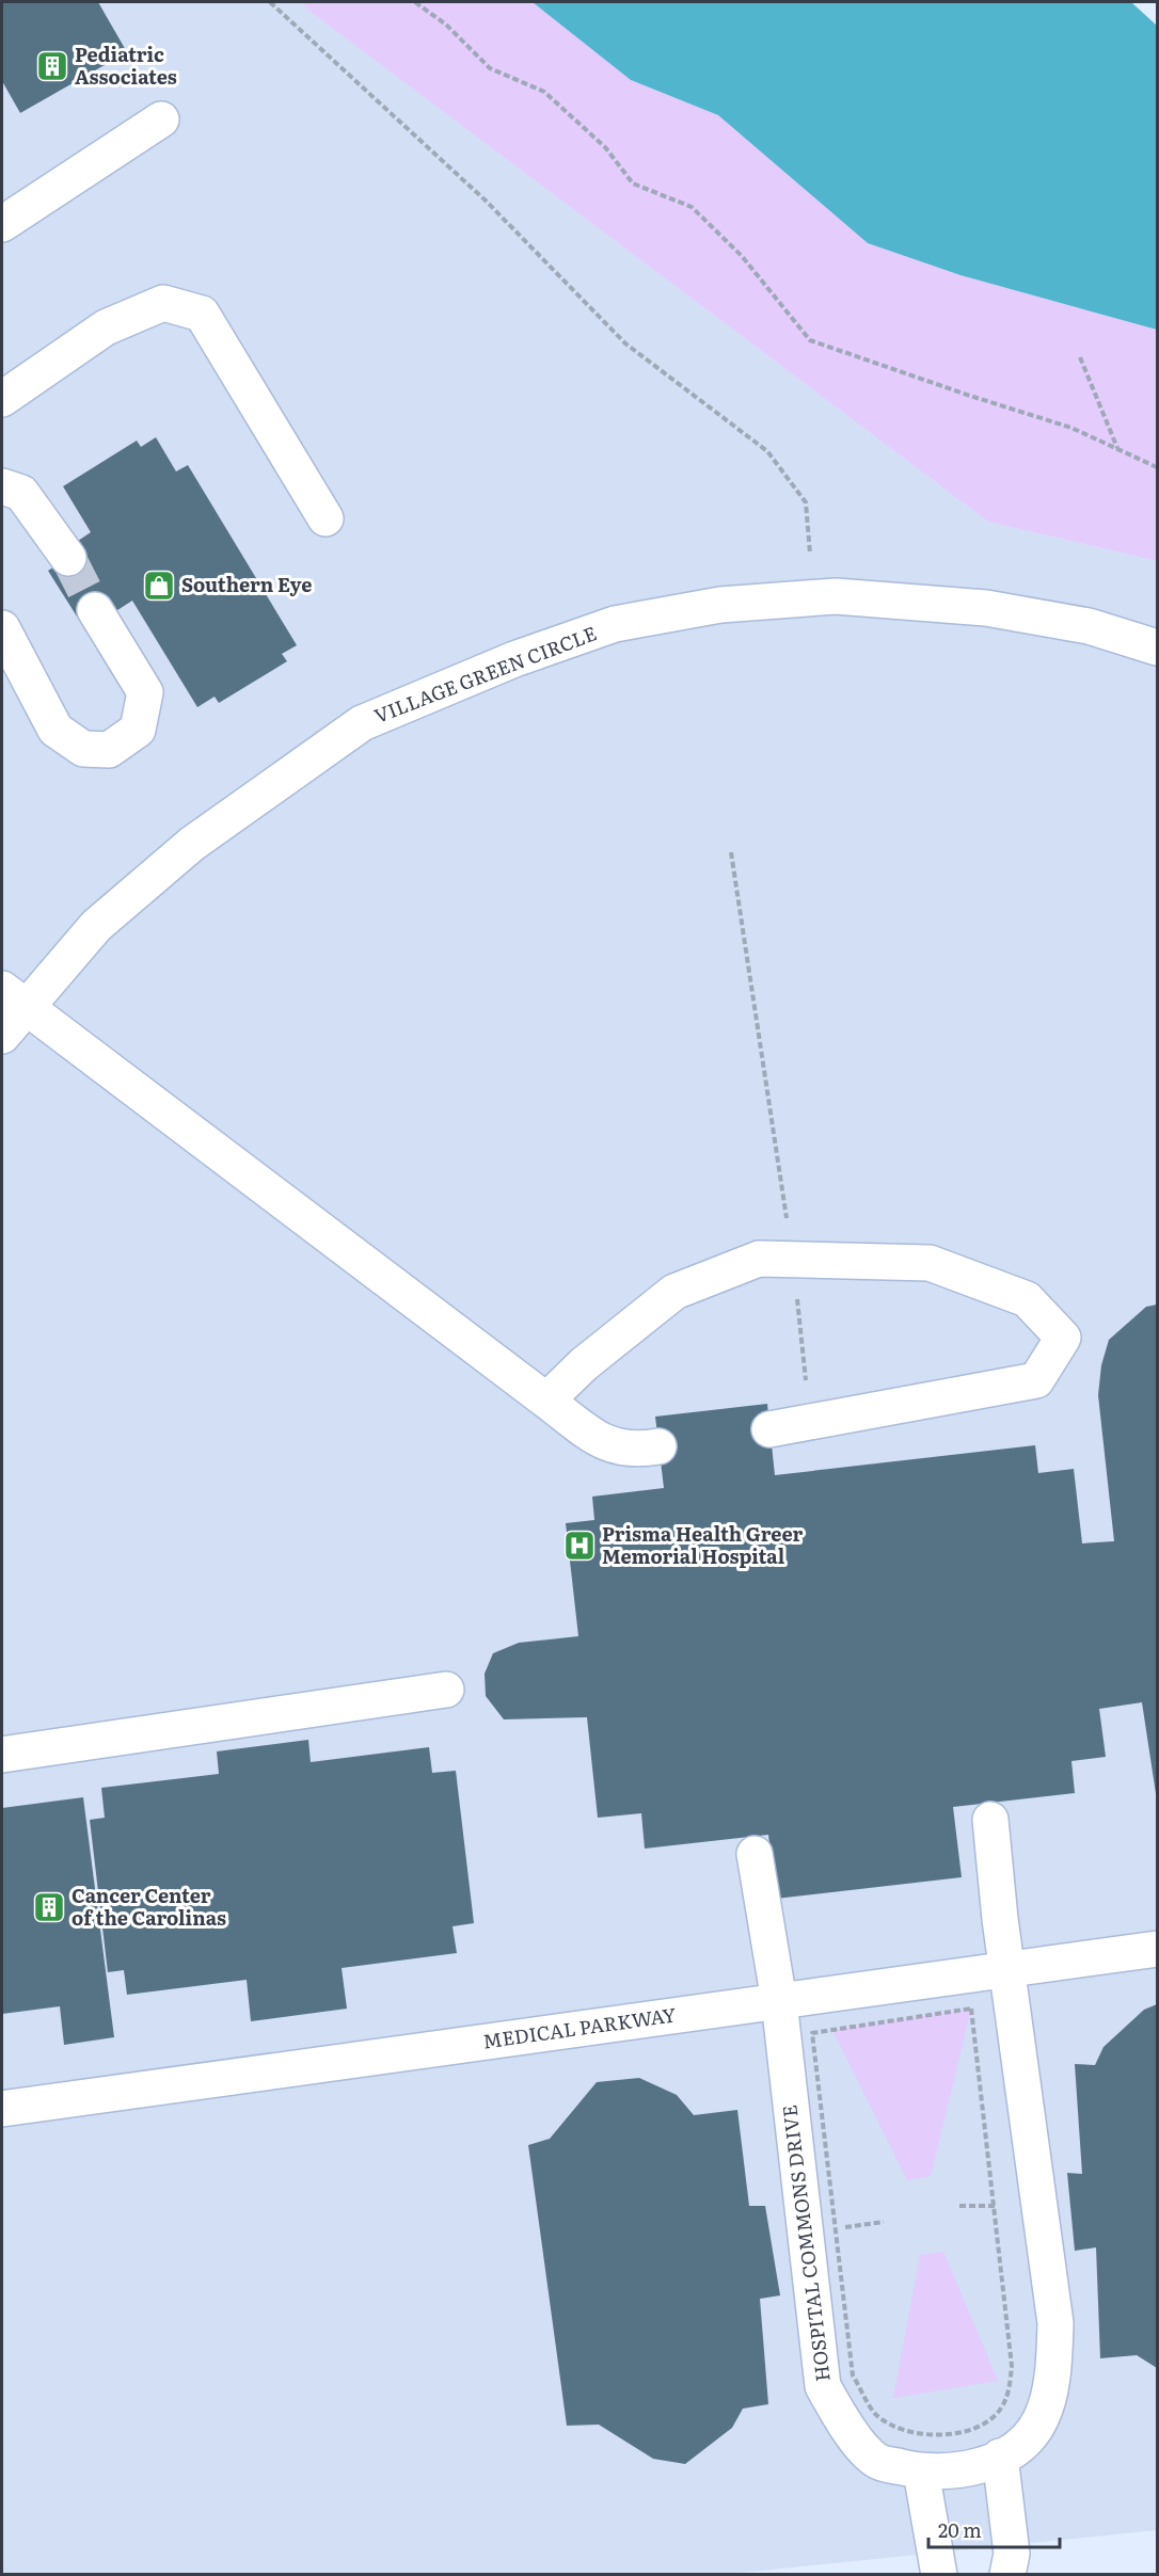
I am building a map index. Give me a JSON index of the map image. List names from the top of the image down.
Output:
{
  "streets": {
    "street": ["VILLAGE GREEN CIRCLE", "MEDICAL PARKWAY", "HOSPITAL COMMONS DRIVE"]
  },
  "crossings": [
    ["MEDICAL PARKWAY", "HOSPITAL COMMONS DRIVE"]
  ],
  "places": {
    "building": ["Pediatric Associates", "Cancer Center of the Carolinas"],
    "shop": ["Southern Eye"],
    "hospital": ["Prisma Health Greer Memorial Hospital"]
  },
  "scale_bar": "20 m"
}
